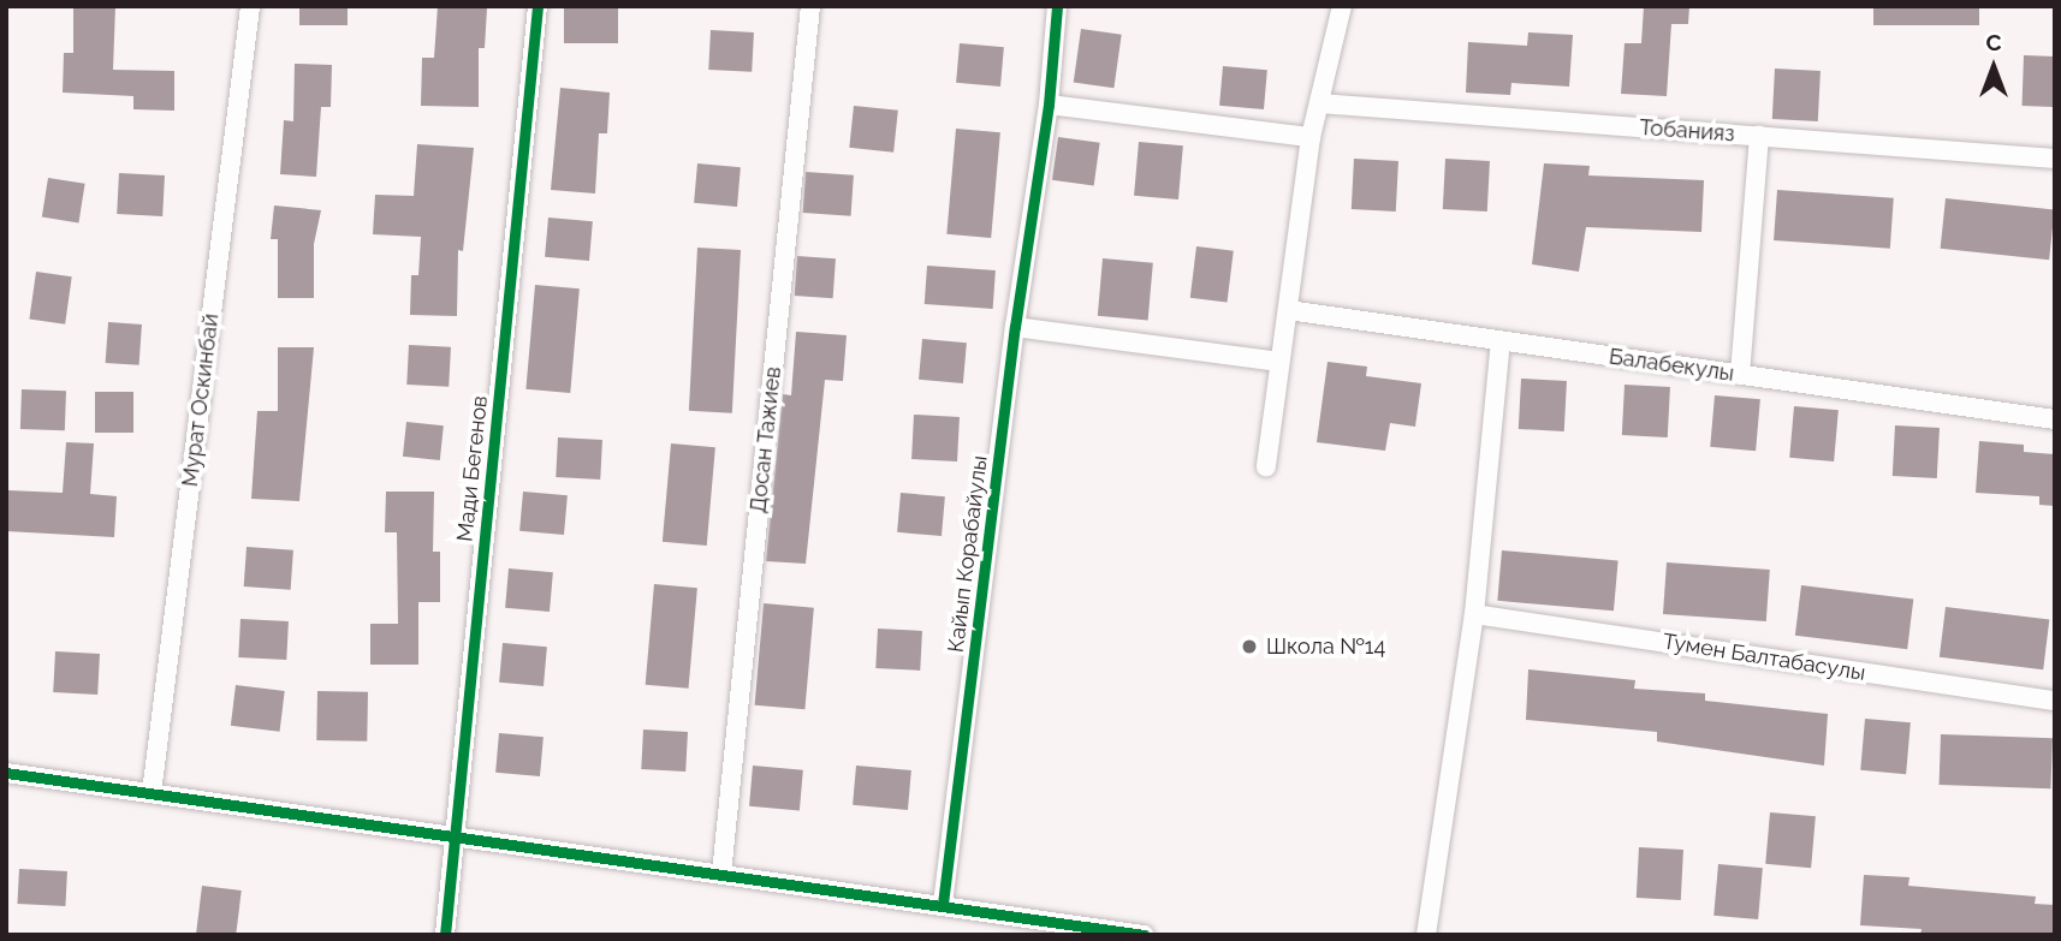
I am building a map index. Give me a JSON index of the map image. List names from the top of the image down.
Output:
{
  "streets": {
    "street": [
      "Тобанияз",
      "Балабекулы",
      "Мурат Оскинбай",
      "Досан Тажиев",
      "Мади Бегенов",
      "Кайып Корабайулы",
      "Тумен Балтабасулы"
    ]
  },
  "places": ["Школа №14"],
  "north": "top"
}
